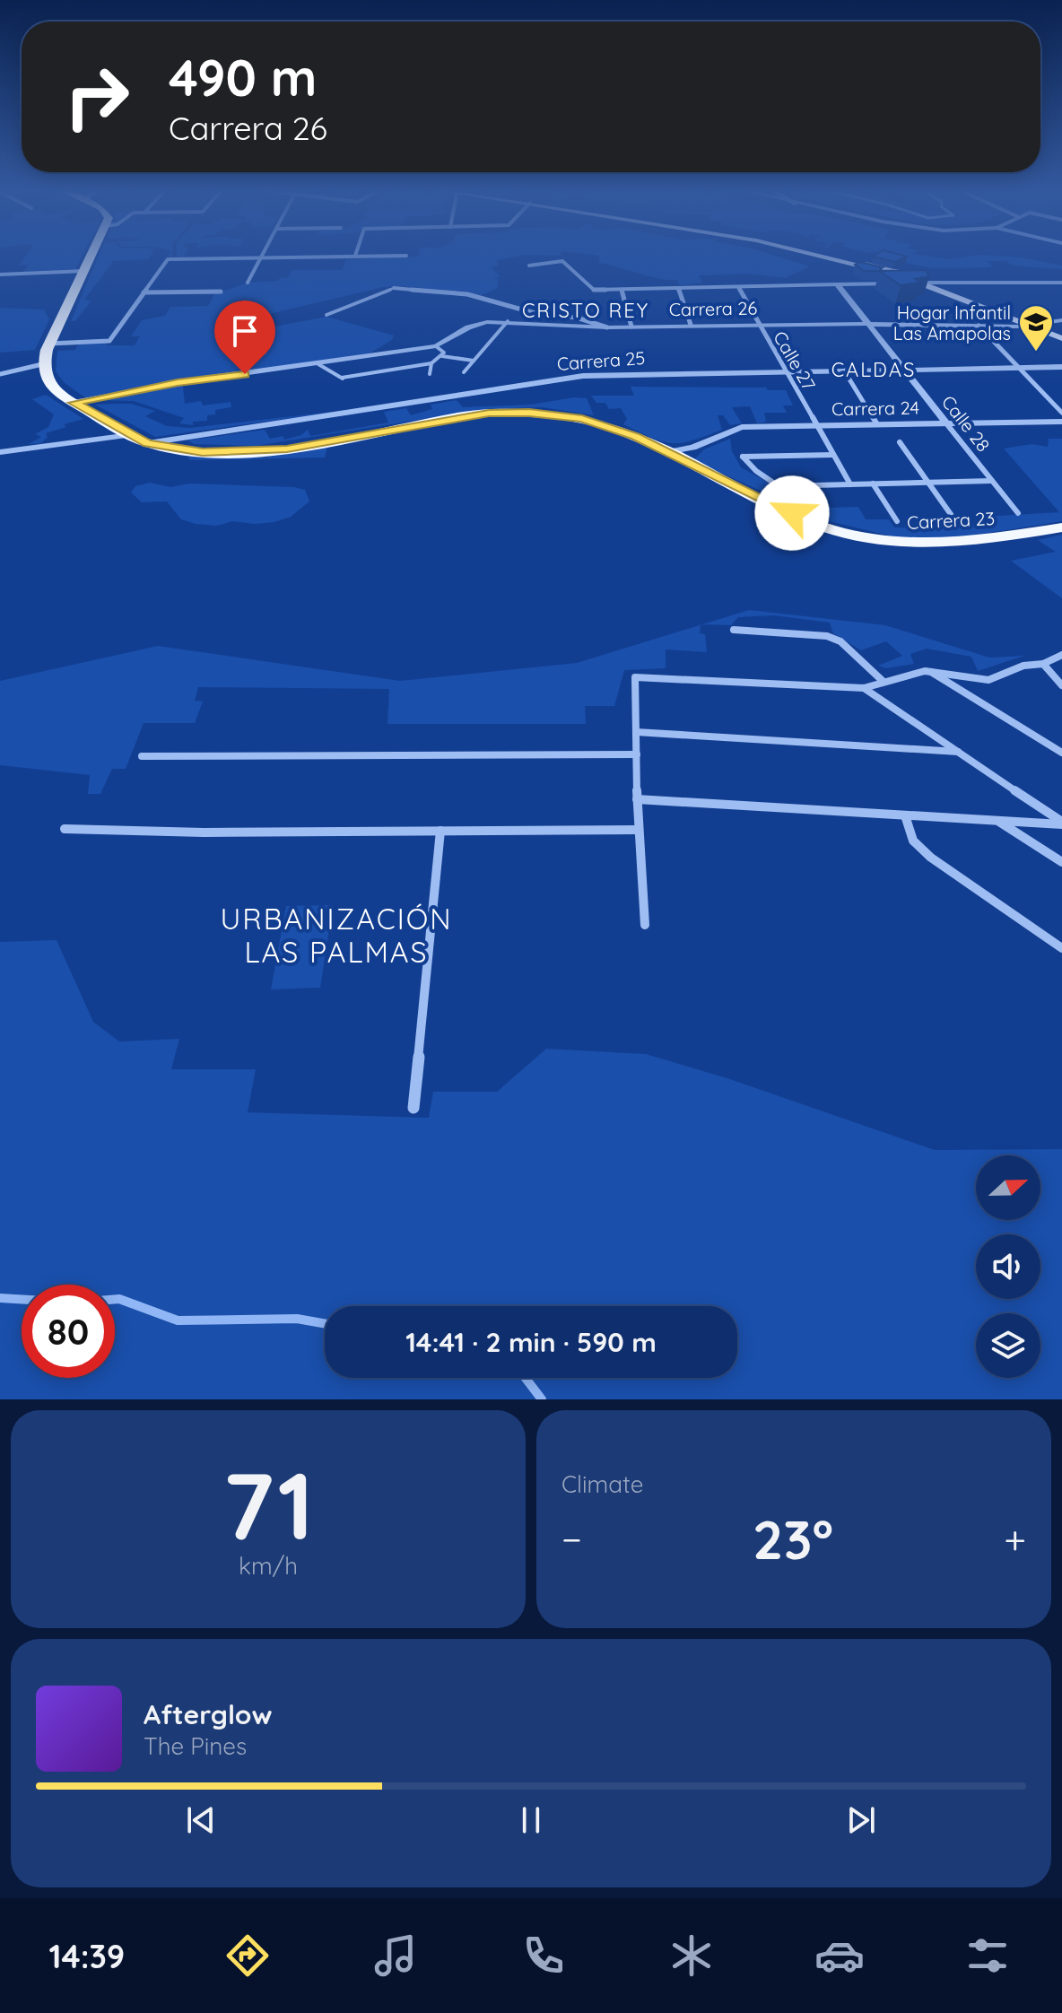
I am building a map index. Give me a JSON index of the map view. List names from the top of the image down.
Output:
{
  "streets": {
    "highway": ["Carrera 23"],
    "street": [
      "Carrera 26",
      "Carrera 25",
      "Calle 27",
      "Carrera 24",
      "Calle 28"
    ]
  },
  "crossings": [
    ["Carrera 26", "Calle 27"],
    ["Carrera 26", "Calle 28"],
    ["Carrera 26", "Carrera 23"],
    ["Carrera 25", "Calle 27"],
    ["Carrera 25", "Calle 28"],
    ["Carrera 25", "Carrera 23"],
    ["Calle 27", "Carrera 24"],
    ["Calle 27", "Carrera 23"],
    ["Carrera 24", "Calle 28"],
    ["Carrera 24", "Carrera 23"],
    ["Calle 28", "Carrera 23"]
  ],
  "districts": ["CRISTO REY", "CALDAS", "URBANIZACIÓN LAS PALMAS"],
  "places": {
    "school or university": ["Hogar Infantil Las Amapolas"]
  },
  "north": "right",
  "page": {
    "turn": ["490 m", "Carrera 26"],
    "limit": "80",
    "trip": "14:41 · 2 min · 590 m",
    "tile": [
      ["71", "km/h"],
      "Climate"
    ],
    "heat": ["−", "23°", "+"],
    "song": ["Afterglow", "The Pines"],
    "tabs": "14:39"
  }
}
